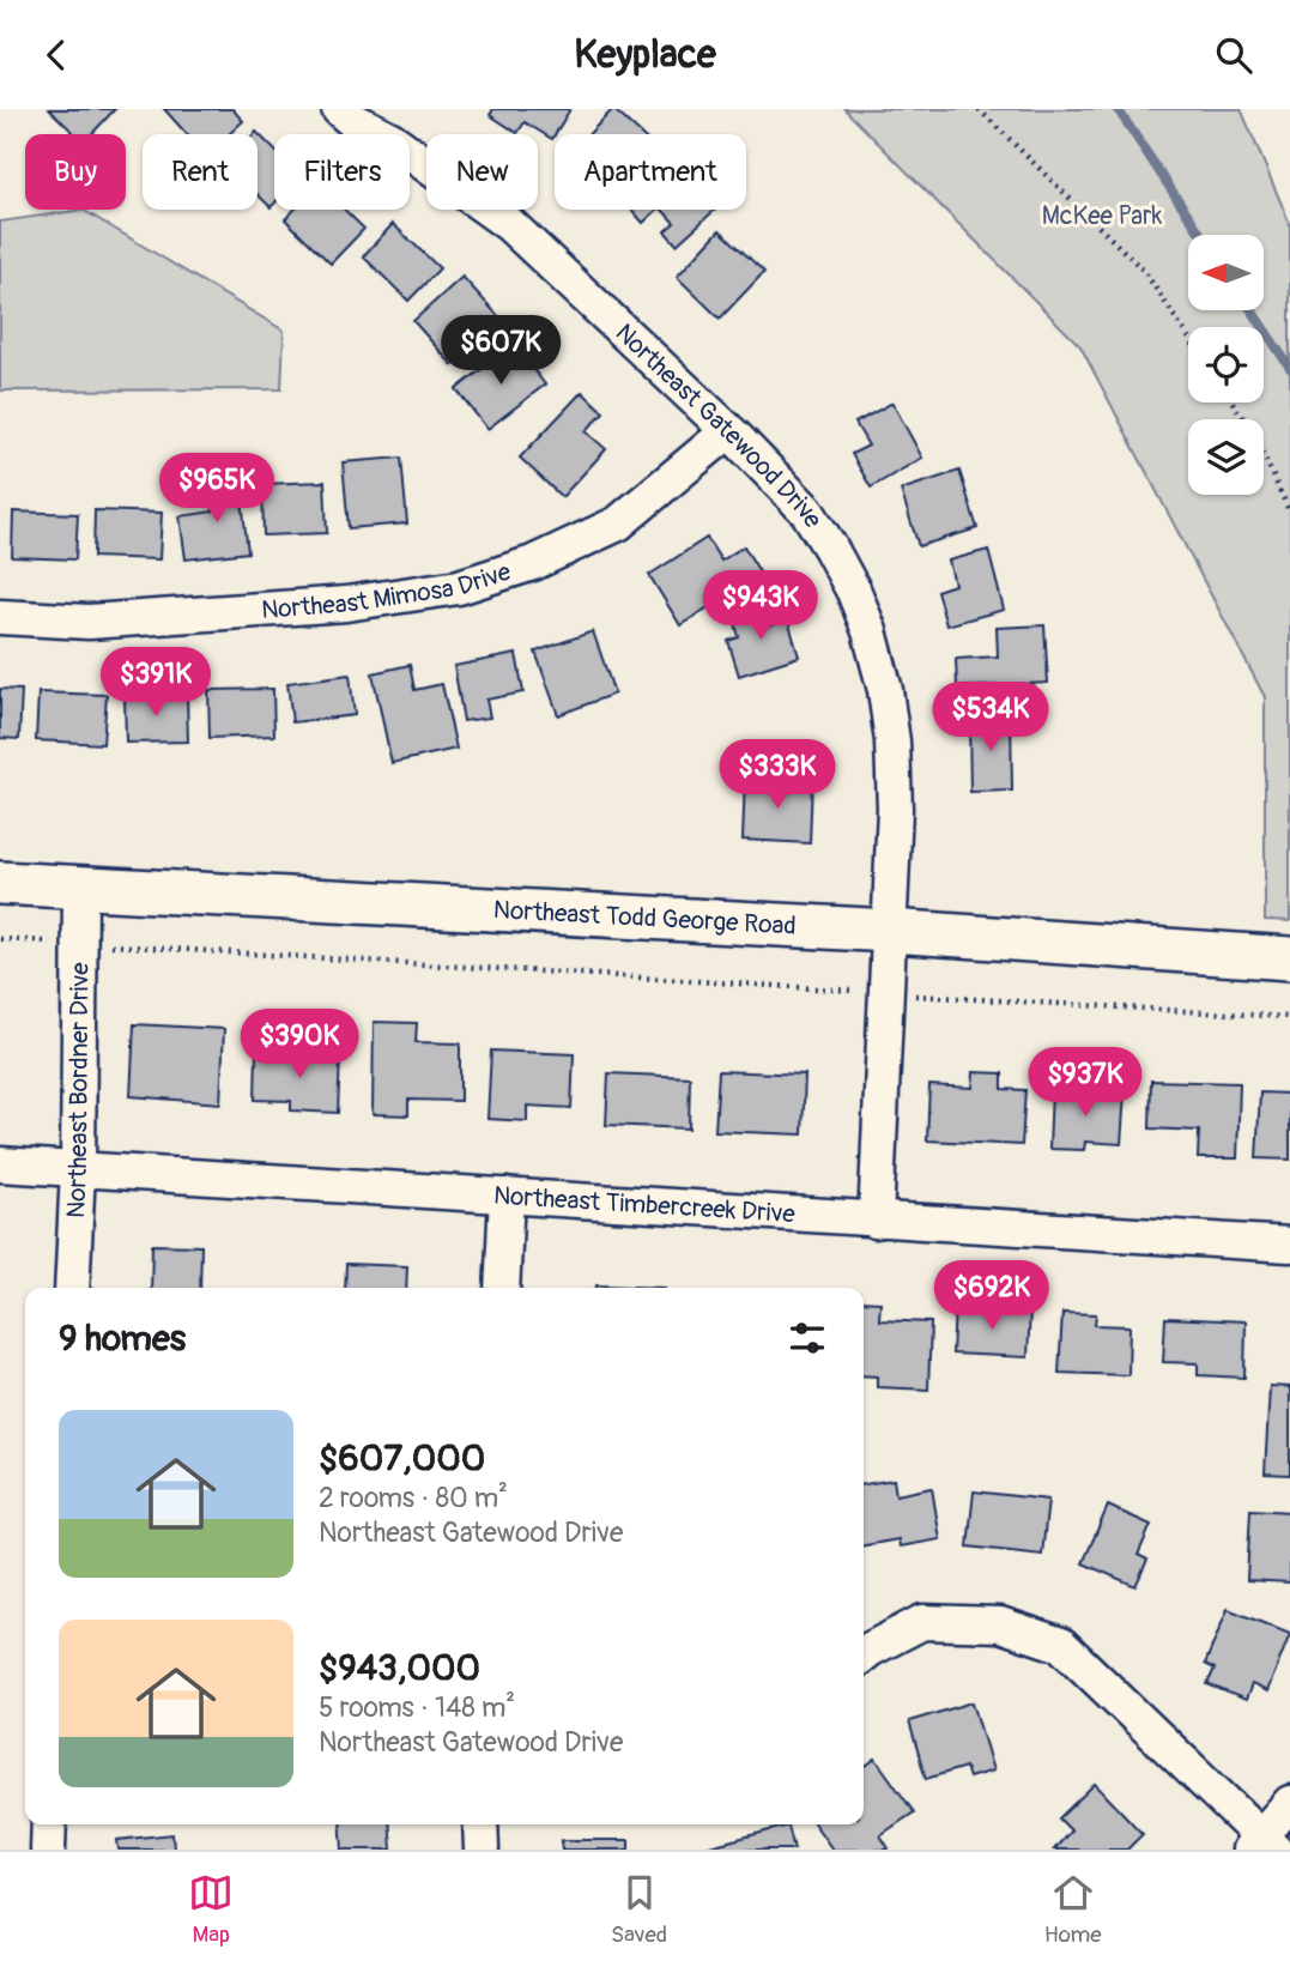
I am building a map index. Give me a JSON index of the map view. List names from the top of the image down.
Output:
{
  "streets": {
    "main road": ["Northeast Todd George Road"],
    "street": [
      "Northeast Gatewood Drive",
      "Northeast Mimosa Drive",
      "Northeast Bordner Drive",
      "Northeast Timbercreek Drive"
    ]
  },
  "crossings": [
    ["Northeast Gatewood Drive", "Northeast Mimosa Drive"],
    ["Northeast Gatewood Drive", "Northeast Todd George Road"],
    ["Northeast Gatewood Drive", "Northeast Timbercreek Drive"],
    ["Northeast Todd George Road", "Northeast Bordner Drive"],
    ["Northeast Bordner Drive", "Northeast Timbercreek Drive"]
  ],
  "parks": ["McKee Park"],
  "north": "left",
  "page": {
    "header": "Keyplace",
    "chip": [
      "Buy",
      "Rent",
      "Filters",
      "New",
      "Apartment"
    ],
    "price": [
      "$607K",
      "$965K",
      "$943K",
      "$391K",
      "$534K",
      "$333K",
      "$390K",
      "$937K",
      "$692K"
    ],
    "heading": "9 homes",
    "list": [
      {
        "name": "$607,000",
        "note": "2 rooms · 80 m² · Northeast Gatewood Drive"
      },
      {
        "name": "$943,000",
        "note": "5 rooms · 148 m² · Northeast Gatewood Drive"
      }
    ],
    "tabs": ["Map", "Saved", "Home"]
  }
}
